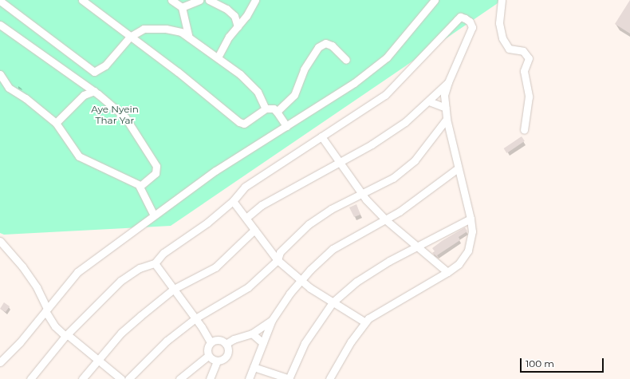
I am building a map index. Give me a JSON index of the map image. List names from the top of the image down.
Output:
{
  "parks": ["Aye Nyein Thar Yar"],
  "scale_bar": "100 m"
}
